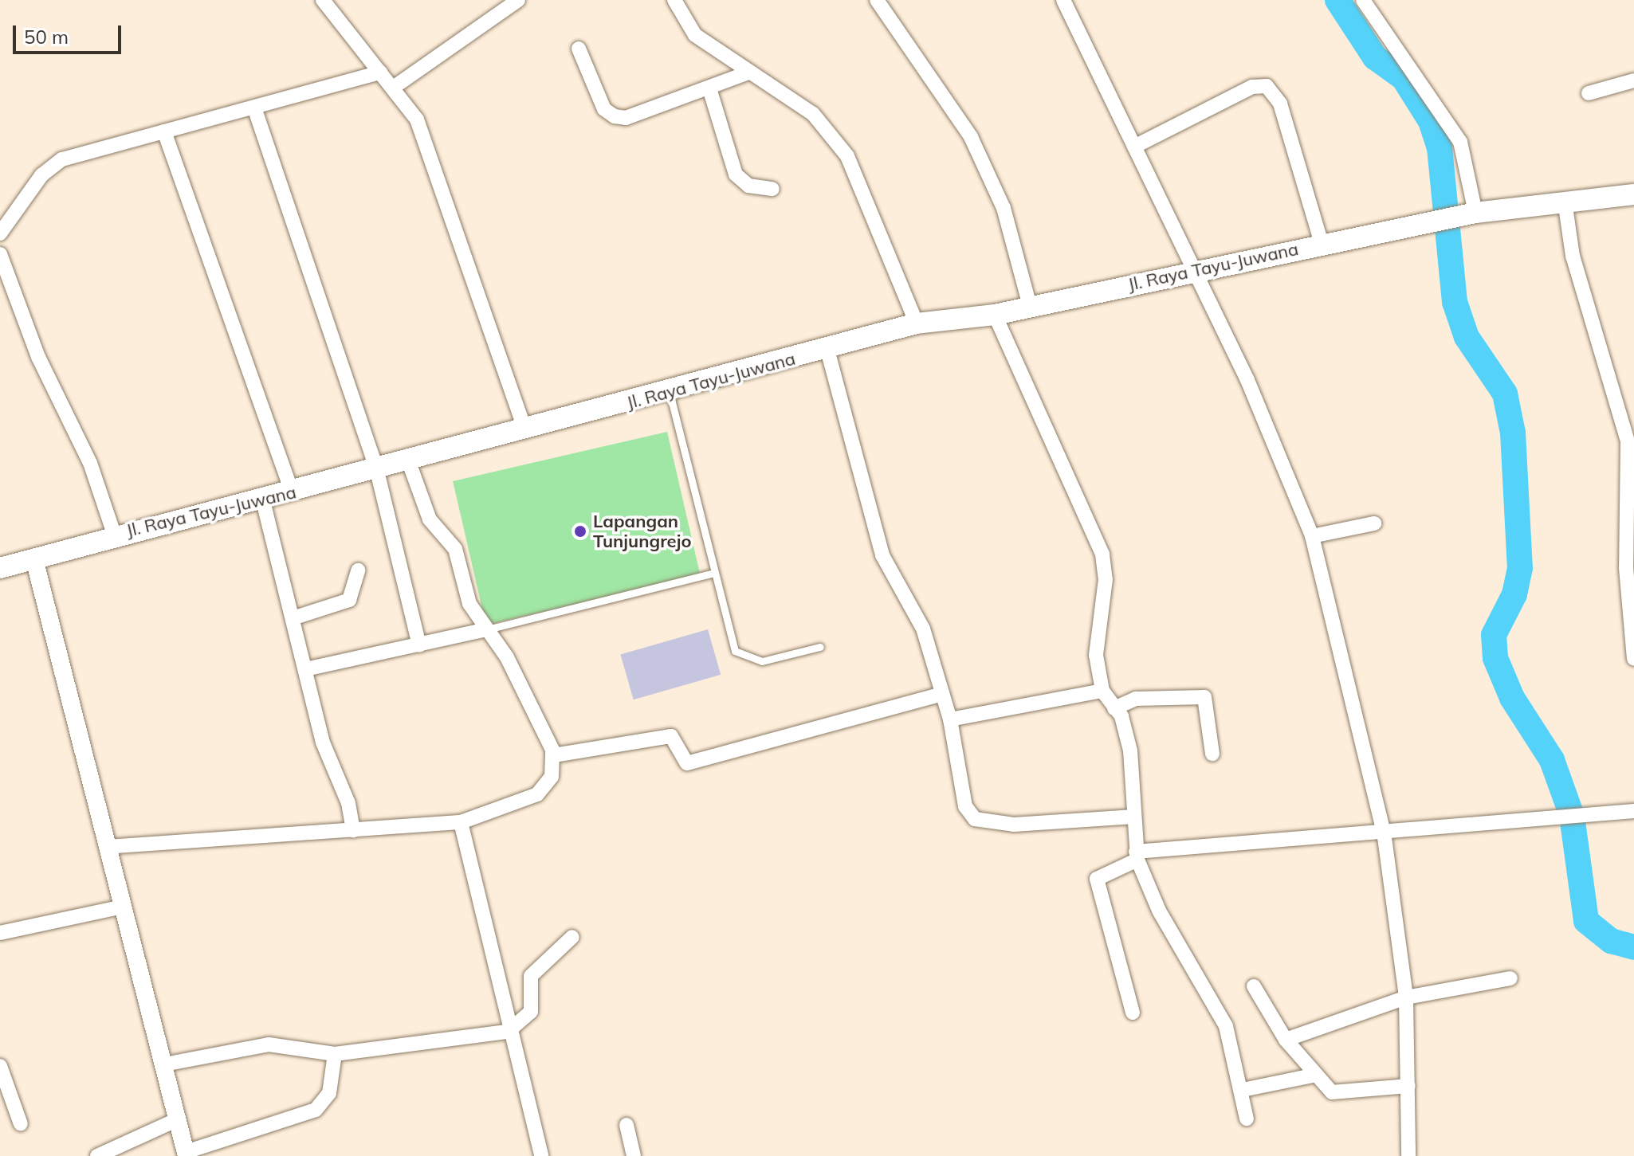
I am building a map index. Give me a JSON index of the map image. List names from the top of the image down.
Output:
{
  "streets": {
    "main road": ["Jl. Raya Tayu-Juwana"]
  },
  "places": ["Lapangan Tunjungrejo"],
  "scale_bar": "50 m"
}
